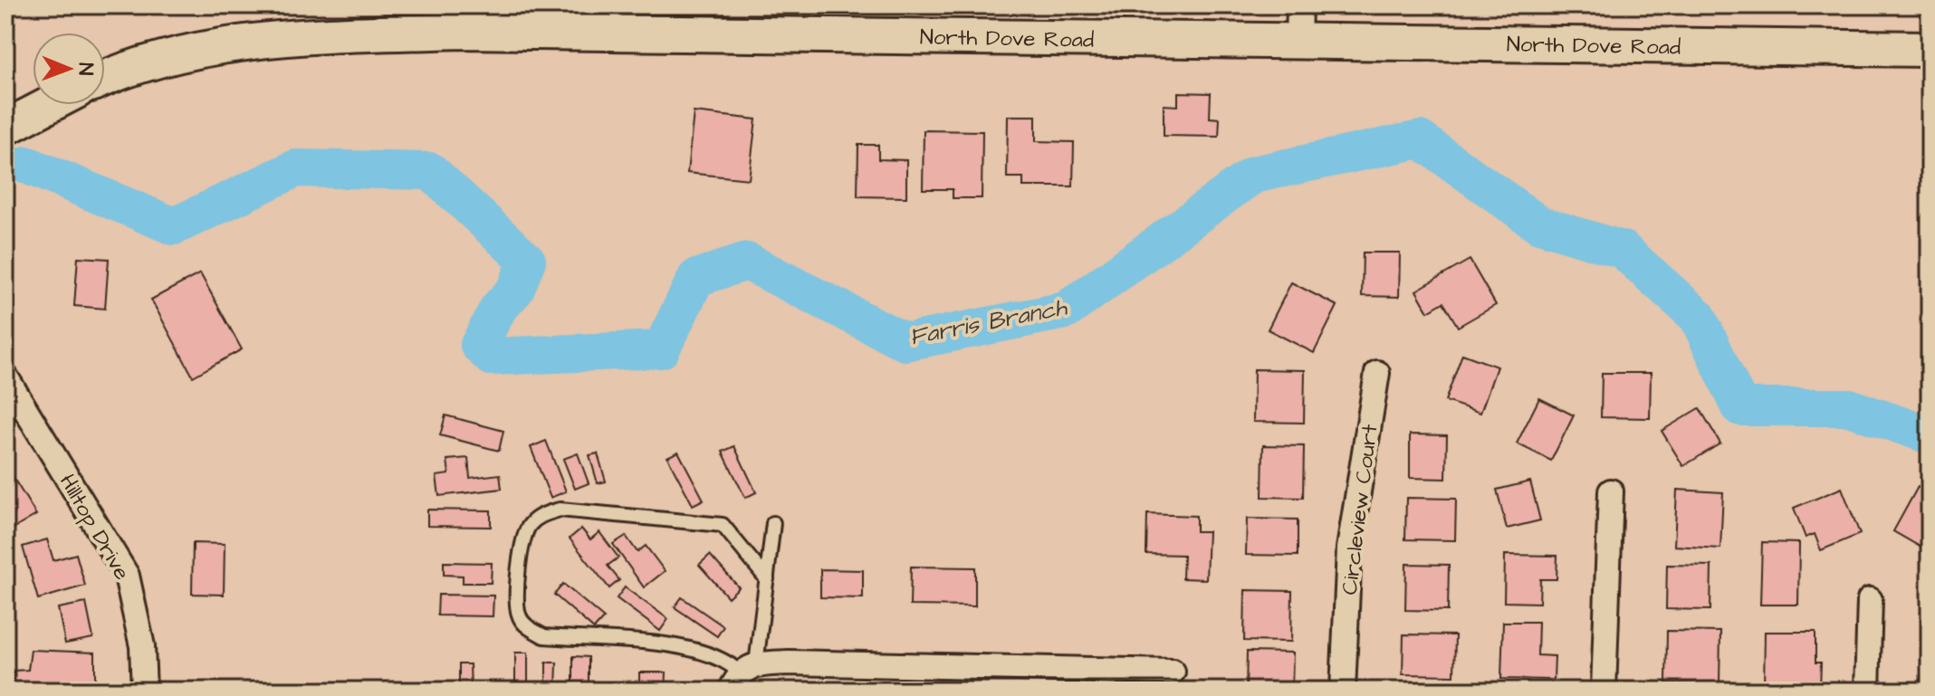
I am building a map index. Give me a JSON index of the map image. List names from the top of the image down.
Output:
{
  "streets": {
    "street": ["North Dove Road", "Circleview Court", "Hilltop Drive"]
  },
  "water": ["Farris Branch"],
  "north": "right"
}
